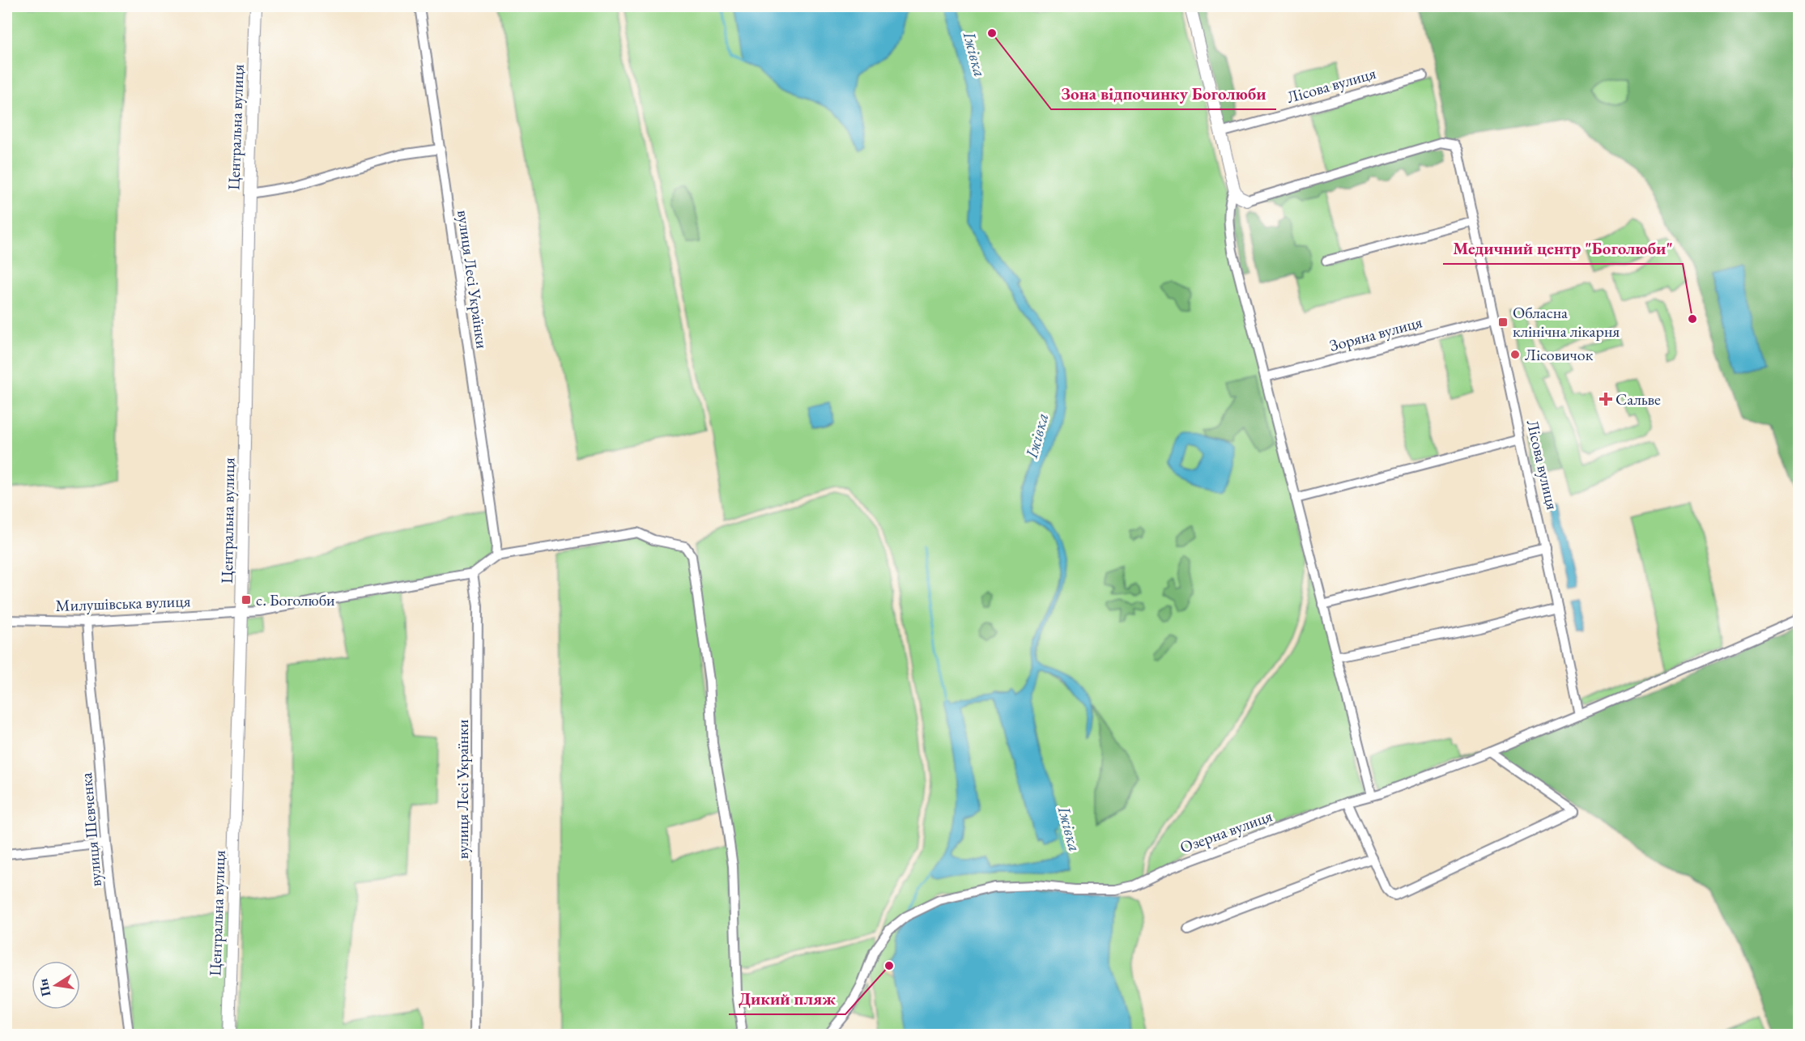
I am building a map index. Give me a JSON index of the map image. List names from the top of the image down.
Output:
{
  "streets": {
    "street": [
      "Лісова вулиця",
      "Центральна вулиця",
      "вулиця Лесі Українки",
      "Зоряна вулиця",
      "Милушівська вулиця",
      "вулиця Шевченка",
      "Озерна вулиця"
    ]
  },
  "crossings": [
    ["Лісова вулиця", "Зоряна вулиця"],
    ["Лісова вулиця", "Озерна вулиця"],
    ["Центральна вулиця", "Милушівська вулиця"],
    ["вулиця Лесі Українки", "Милушівська вулиця"],
    ["Милушівська вулиця", "вулиця Шевченка"]
  ],
  "water": ["Іжівка"],
  "places": {
    "other": [
      "Зона відпочинку Боголюби",
      "Медичний центр \"Боголюби\"",
      "Лісовичок",
      "Дикий пляж"
    ],
    "transit": ["Обласна клінічна лікарня", "с. Боголюби"],
    "health": ["Сальве"]
  },
  "north": "left"
}
